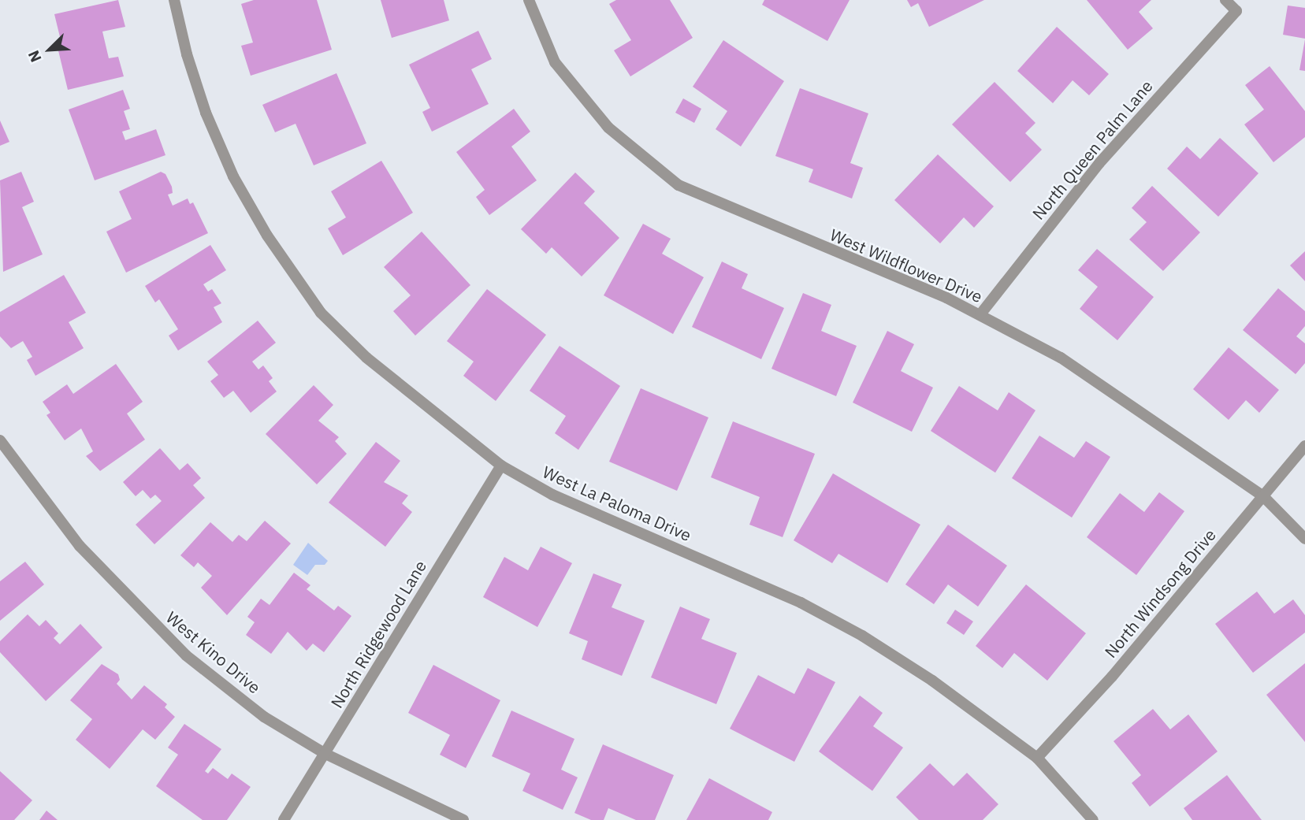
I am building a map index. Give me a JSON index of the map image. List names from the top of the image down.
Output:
{
  "streets": {
    "street": [
      "North Queen Palm Lane",
      "West Wildflower Drive",
      "West La Paloma Drive",
      "North Windsong Drive",
      "North Ridgewood Lane",
      "West Kino Drive"
    ]
  },
  "crossings": [
    ["North Queen Palm Lane", "West Wildflower Drive"],
    ["West Wildflower Drive", "North Windsong Drive"],
    ["West La Paloma Drive", "North Windsong Drive"],
    ["West La Paloma Drive", "North Ridgewood Lane"],
    ["North Ridgewood Lane", "West Kino Drive"]
  ],
  "north": "bottom left"
}
